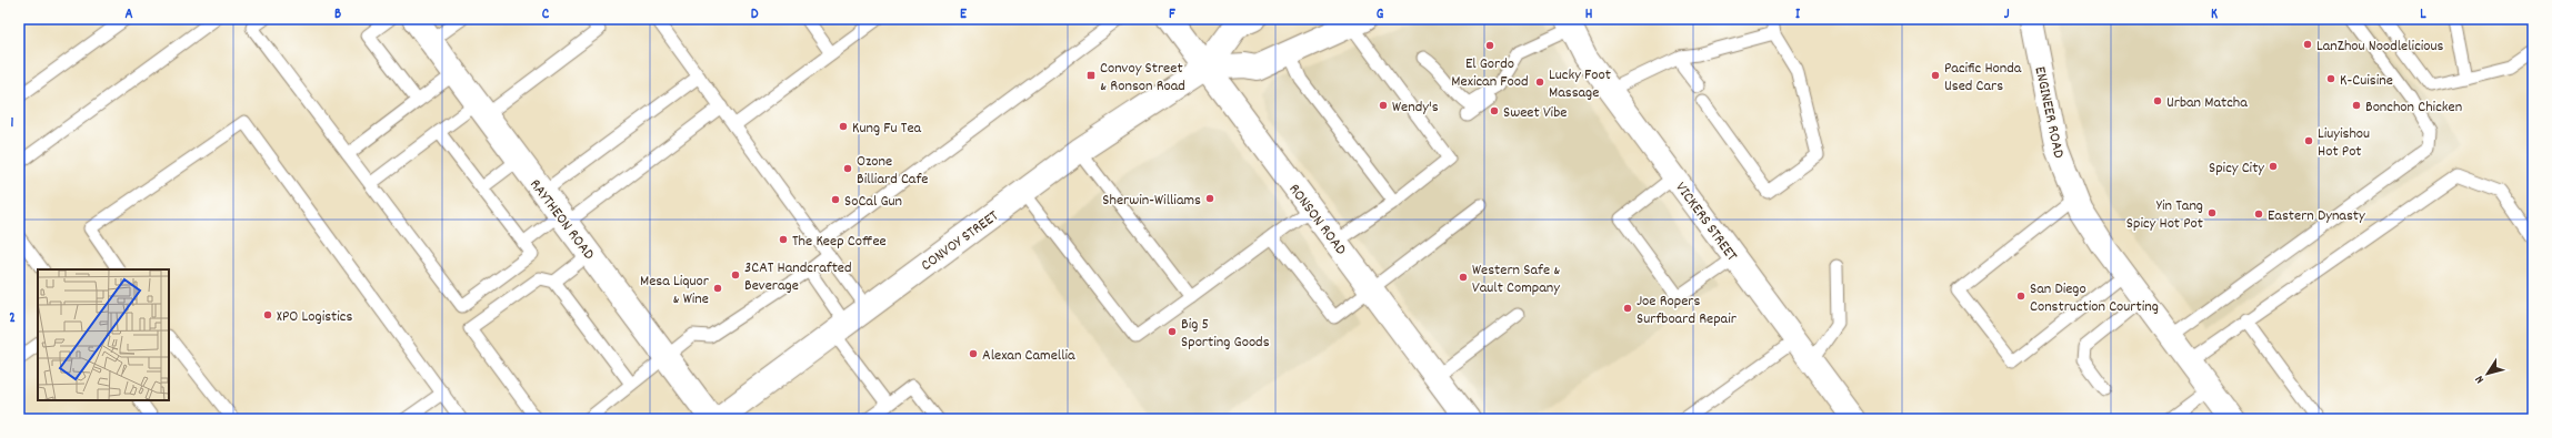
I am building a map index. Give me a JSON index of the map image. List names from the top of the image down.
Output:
{
  "streets": {
    "street": [
      "ENGINEER ROAD",
      "RAYTHEON ROAD",
      "RONSON ROAD",
      "VICKERS STREET",
      "CONVOY STREET"
    ]
  },
  "crossings": [
    ["RONSON ROAD", "CONVOY STREET"]
  ],
  "places": {
    "other": [
      "LanZhou Noodlelicious",
      "El Gordo Mexican Food",
      "Pacific Honda Used Cars",
      "K-Cuisine",
      "Lucky Foot Massage",
      "Urban Matcha",
      "Wendy's",
      "Bonchon Chicken",
      "Sweet Vibe",
      "Kung Fu Tea",
      "Liuyishou Hot Pot",
      "Spicy City",
      "Ozone Billiard Cafe",
      "Sherwin-Williams",
      "SoCal Gun",
      "Yin Tang Spicy Hot Pot",
      "Eastern Dynasty",
      "The Keep Coffee",
      "3CAT Handcrafted Beverage",
      "Western Safe & Vault Company",
      "Mesa Liquor & Wine",
      "San Diego Construction Courting",
      "Joe Ropers Surfboard Repair",
      "XPO Logistics",
      "Big 5 Sporting Goods",
      "Alexan Camellia"
    ],
    "transit": ["Convoy Street & Ronson Road"]
  },
  "north": "bottom left",
  "grid": {
    "columns": [
      "A",
      "B",
      "C",
      "D",
      "E",
      "F",
      "G",
      "H",
      "I",
      "J",
      "K",
      "L"
    ],
    "rows": ["1", "2"]
  }
}
